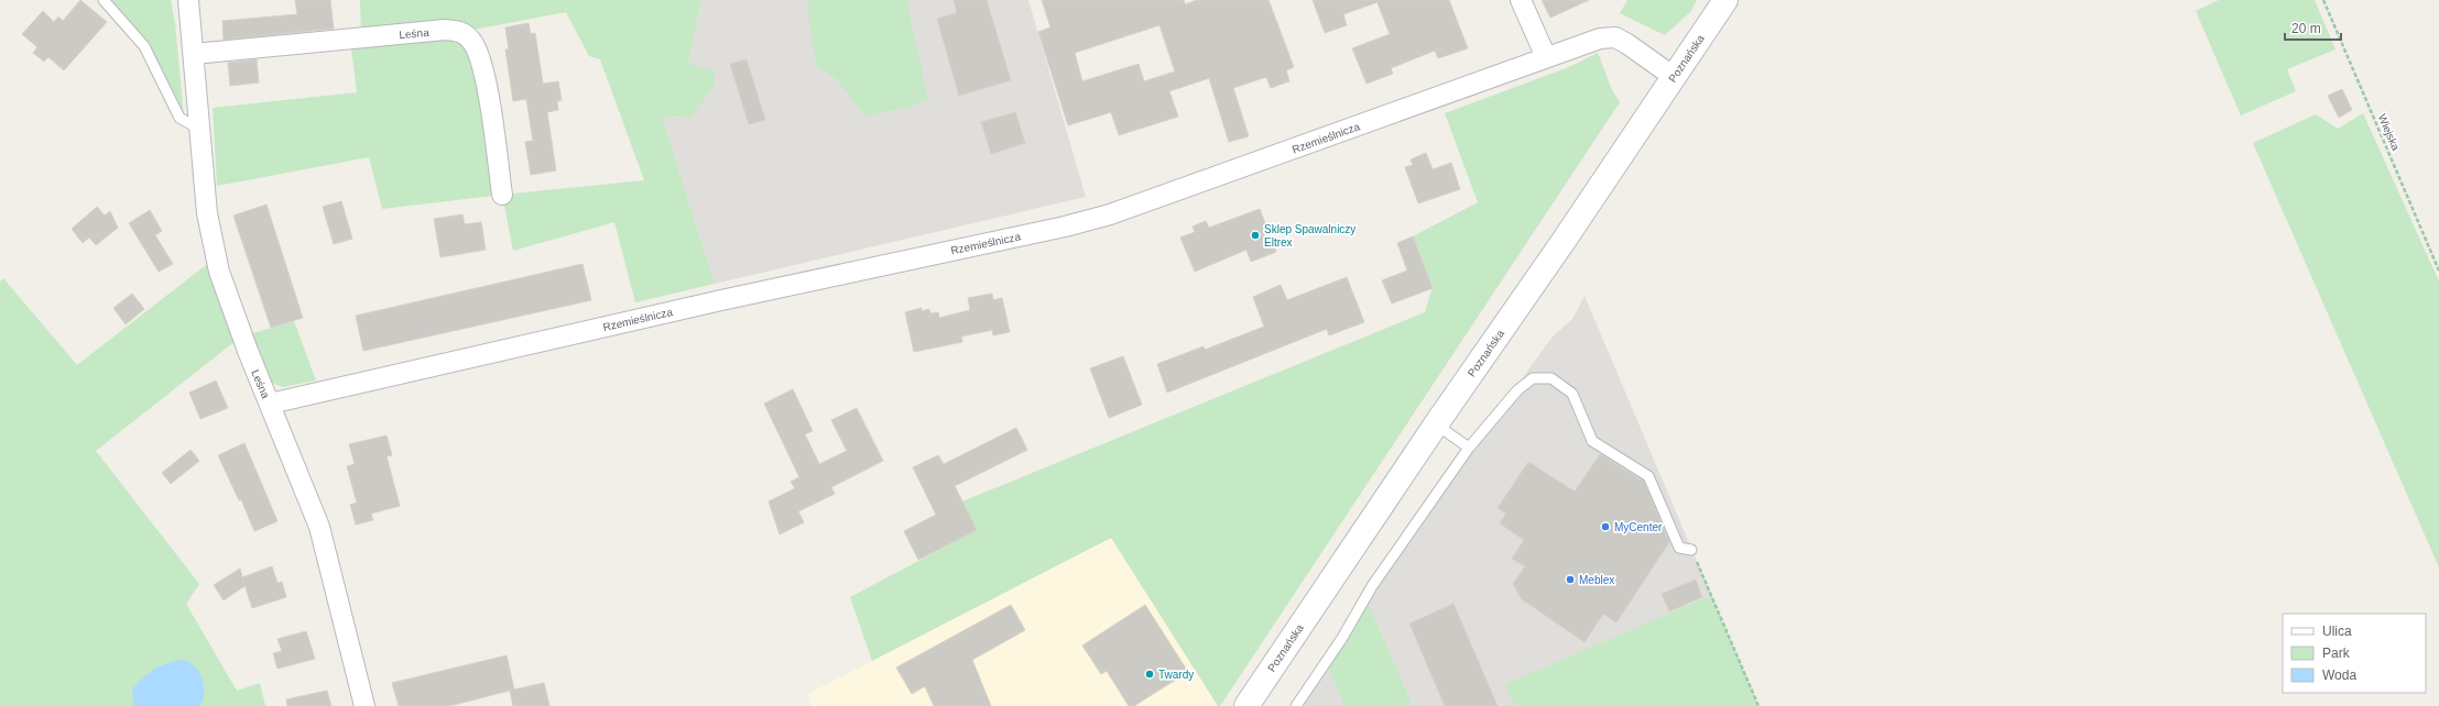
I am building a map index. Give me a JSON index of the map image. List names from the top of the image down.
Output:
{
  "streets": {
    "main road": ["Poznańska"],
    "street": ["Leśna", "Rzemieślnicza"],
    "path": ["Wiejska"]
  },
  "crossings": [
    ["Leśna", "Rzemieślnicza"],
    ["Poznańska", "Rzemieślnicza"]
  ],
  "places": [
    "Sklep Spawalniczy Eltrex",
    "MyCenter",
    "Meblex",
    "Twardy"
  ],
  "legend": ["Ulica", "Park", "Woda"],
  "scale_bar": "20 m"
}
